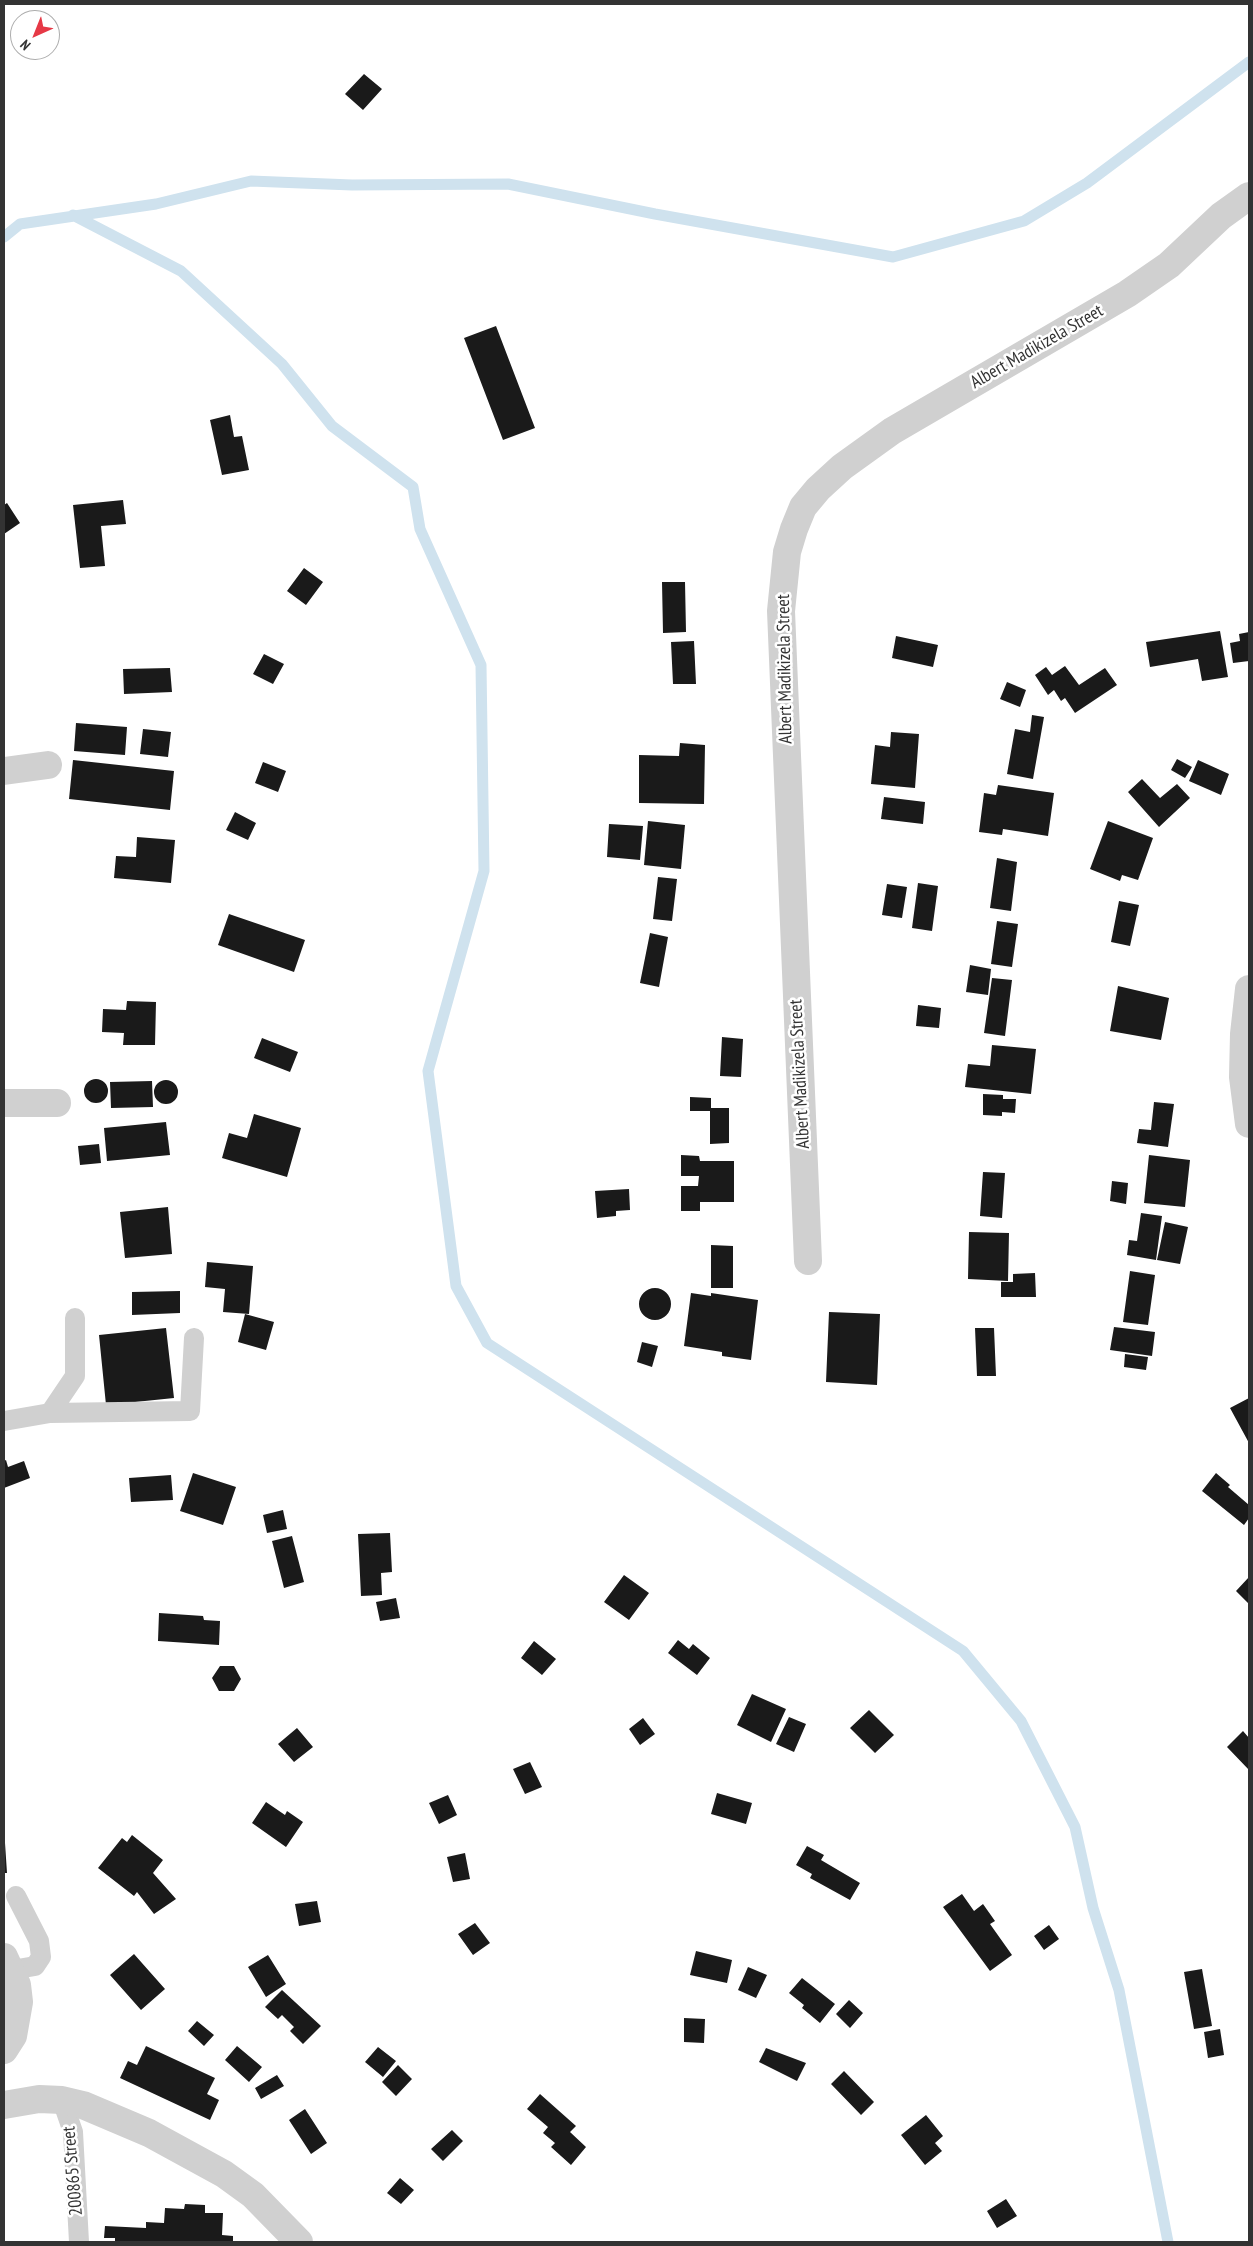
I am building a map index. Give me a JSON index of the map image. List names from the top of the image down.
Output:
{
  "streets": {
    "street": ["Albert Madikizela Street"],
    "lane": ["200865 Street"]
  },
  "north": "bottom left"
}
